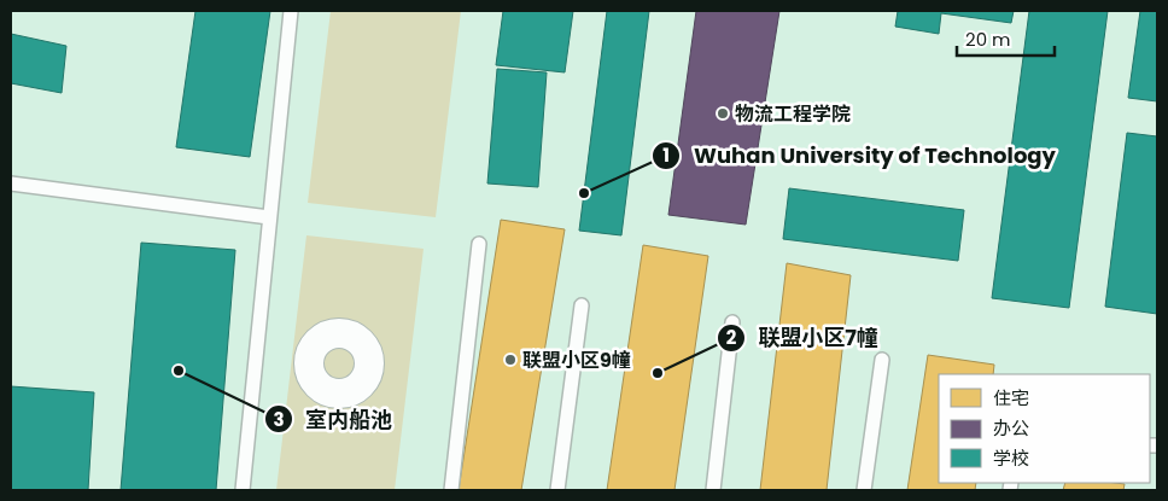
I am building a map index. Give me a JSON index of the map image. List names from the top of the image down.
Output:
{
  "places": [
    "物流工程学院",
    "Wuhan University of Technology",
    "联盟小区9幢",
    "室内船池",
    "联盟小区7幢"
  ],
  "legend": ["住宅", "办公", "学校"],
  "scale_bar": "20 m"
}
